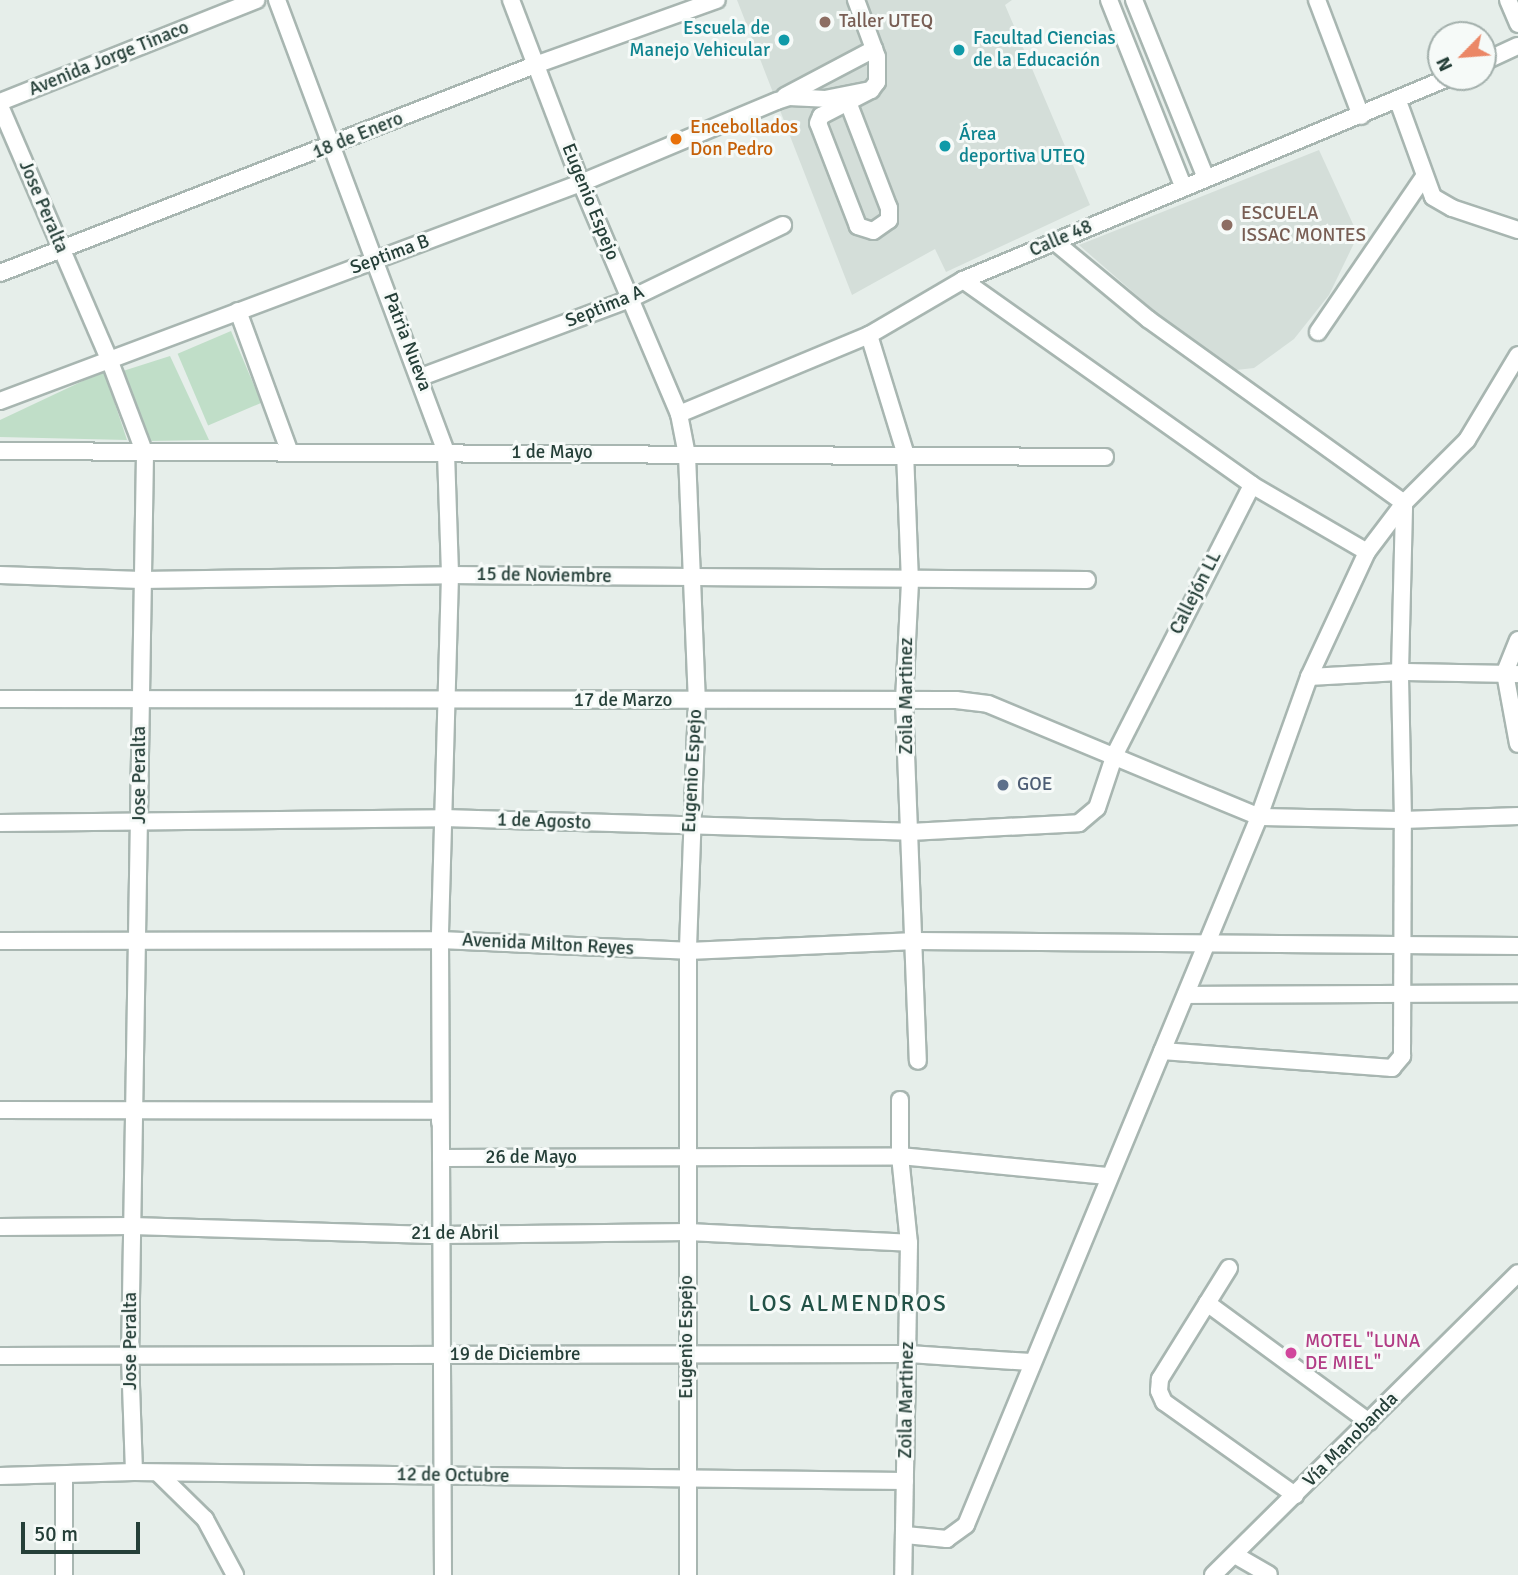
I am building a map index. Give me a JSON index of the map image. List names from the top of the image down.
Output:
{
  "streets": {
    "street": [
      "Avenida Jorge Tinaco",
      "18 de Enero",
      "Eugenio Espejo",
      "Jose Peralta",
      "Calle 48",
      "Septima B",
      "Septima A",
      "Patria Nueva",
      "1 de Mayo",
      "15 de Noviembre",
      "Callejón LL",
      "Zoila Martinez",
      "17 de Marzo",
      "1 de Agosto",
      "Avenida Milton Reyes",
      "26 de Mayo",
      "21 de Abril",
      "19 de Diciembre",
      "Vía Manobanda",
      "12 de Octubre"
    ]
  },
  "crossings": [
    ["Avenida Jorge Tinaco", "Jose Peralta"],
    ["18 de Enero", "Eugenio Espejo"],
    ["18 de Enero", "Jose Peralta"],
    ["18 de Enero", "Patria Nueva"],
    ["Eugenio Espejo", "Calle 48"],
    ["Eugenio Espejo", "Septima B"],
    ["Eugenio Espejo", "Septima A"],
    ["Eugenio Espejo", "1 de Mayo"],
    ["Eugenio Espejo", "15 de Noviembre"],
    ["Eugenio Espejo", "17 de Marzo"],
    ["Eugenio Espejo", "1 de Agosto"],
    ["Eugenio Espejo", "Avenida Milton Reyes"],
    ["Eugenio Espejo", "26 de Mayo"],
    ["Eugenio Espejo", "21 de Abril"],
    ["Eugenio Espejo", "19 de Diciembre"],
    ["Eugenio Espejo", "12 de Octubre"],
    ["Jose Peralta", "Septima B"],
    ["Jose Peralta", "1 de Mayo"],
    ["Jose Peralta", "15 de Noviembre"],
    ["Jose Peralta", "17 de Marzo"],
    ["Jose Peralta", "1 de Agosto"],
    ["Jose Peralta", "Avenida Milton Reyes"],
    ["Jose Peralta", "21 de Abril"],
    ["Jose Peralta", "19 de Diciembre"],
    ["Jose Peralta", "12 de Octubre"],
    ["Calle 48", "Zoila Martinez"],
    ["Septima B", "Patria Nueva"],
    ["Septima A", "Patria Nueva"],
    ["Patria Nueva", "1 de Mayo"],
    ["Patria Nueva", "15 de Noviembre"],
    ["Patria Nueva", "17 de Marzo"],
    ["Patria Nueva", "1 de Agosto"],
    ["Patria Nueva", "Avenida Milton Reyes"],
    ["Patria Nueva", "26 de Mayo"],
    ["1 de Mayo", "Zoila Martinez"],
    ["15 de Noviembre", "Zoila Martinez"],
    ["Callejón LL", "17 de Marzo"],
    ["Callejón LL", "1 de Agosto"],
    ["Zoila Martinez", "17 de Marzo"],
    ["Zoila Martinez", "1 de Agosto"],
    ["Zoila Martinez", "Avenida Milton Reyes"],
    ["Zoila Martinez", "26 de Mayo"],
    ["Zoila Martinez", "21 de Abril"],
    ["Zoila Martinez", "19 de Diciembre"],
    ["Zoila Martinez", "12 de Octubre"]
  ],
  "districts": ["LOS ALMENDROS"],
  "places": [
    "Taller UTEQ",
    "Escuela de Manejo Vehicular",
    "Facultad Ciencias de la Educación",
    "Encebollados Don Pedro",
    "Área deportiva UTEQ",
    "ESCUELA ISSAC MONTES",
    "GOE",
    "MOTEL \"LUNA DE MIEL\""
  ],
  "scale_bar": "50 m",
  "north": "bottom left"
}
